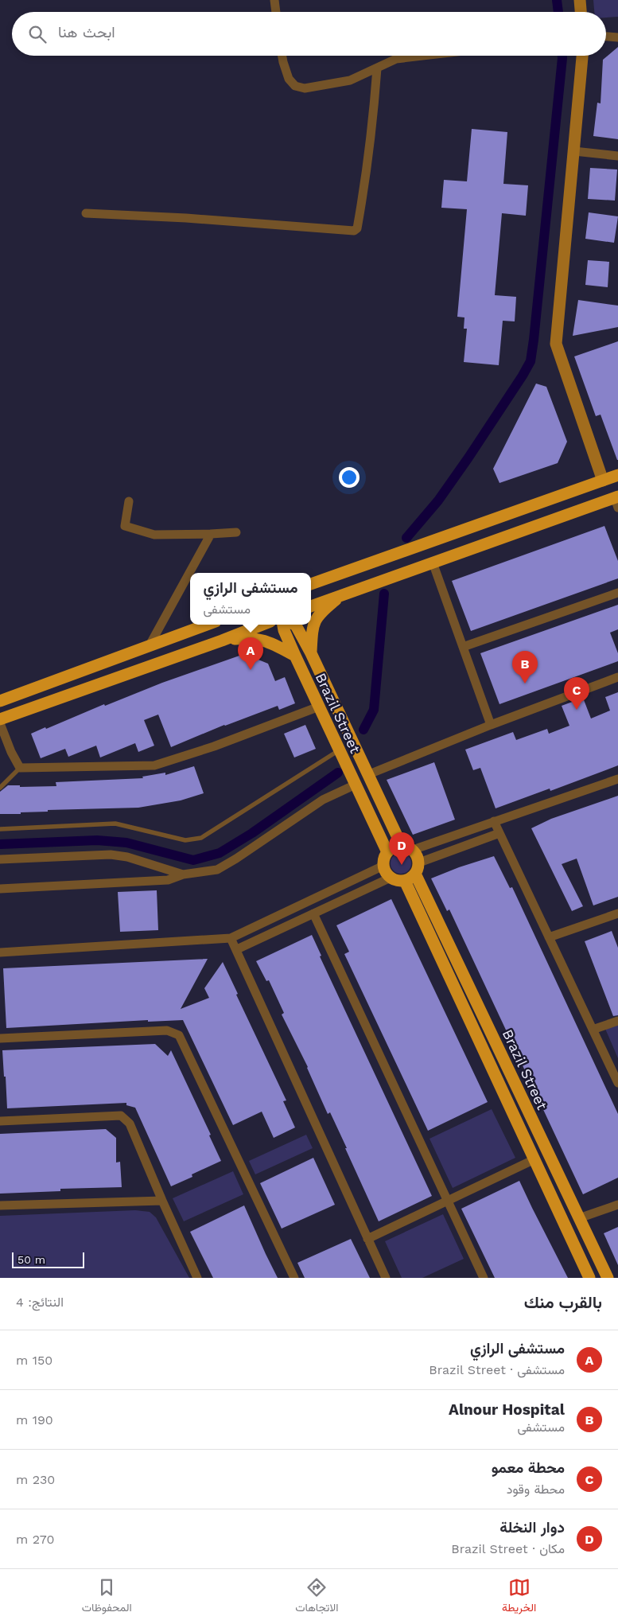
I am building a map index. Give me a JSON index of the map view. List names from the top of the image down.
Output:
{
  "streets": {
    "highway": ["Brazil Street"]
  },
  "scale_bar": "50 m",
  "page": {
    "search": "ابحث هنا",
    "popup": ["مستشفى الرازي", "مستشفى"],
    "pins": [
      "A",
      "B",
      "C",
      "D"
    ],
    "scale": "50 m",
    "heading": ["بالقرب منك", "النتائج: 4"],
    "list": [
      {
        "mark": "A",
        "name": "مستشفى الرازي",
        "note": "مستشفى · Brazil Street",
        "value": "150 m"
      },
      {
        "mark": "B",
        "name": "Alnour Hospital",
        "note": "مستشفى",
        "value": "190 m"
      },
      {
        "mark": "C",
        "name": "محطة معمو",
        "note": "محطة وقود",
        "value": "230 m"
      },
      {
        "mark": "D",
        "name": "دوار النخلة",
        "note": "مكان · Brazil Street",
        "value": "270 m"
      }
    ],
    "nav": ["الخريطة", "الاتجاهات", "المحفوظات"]
  }
}
